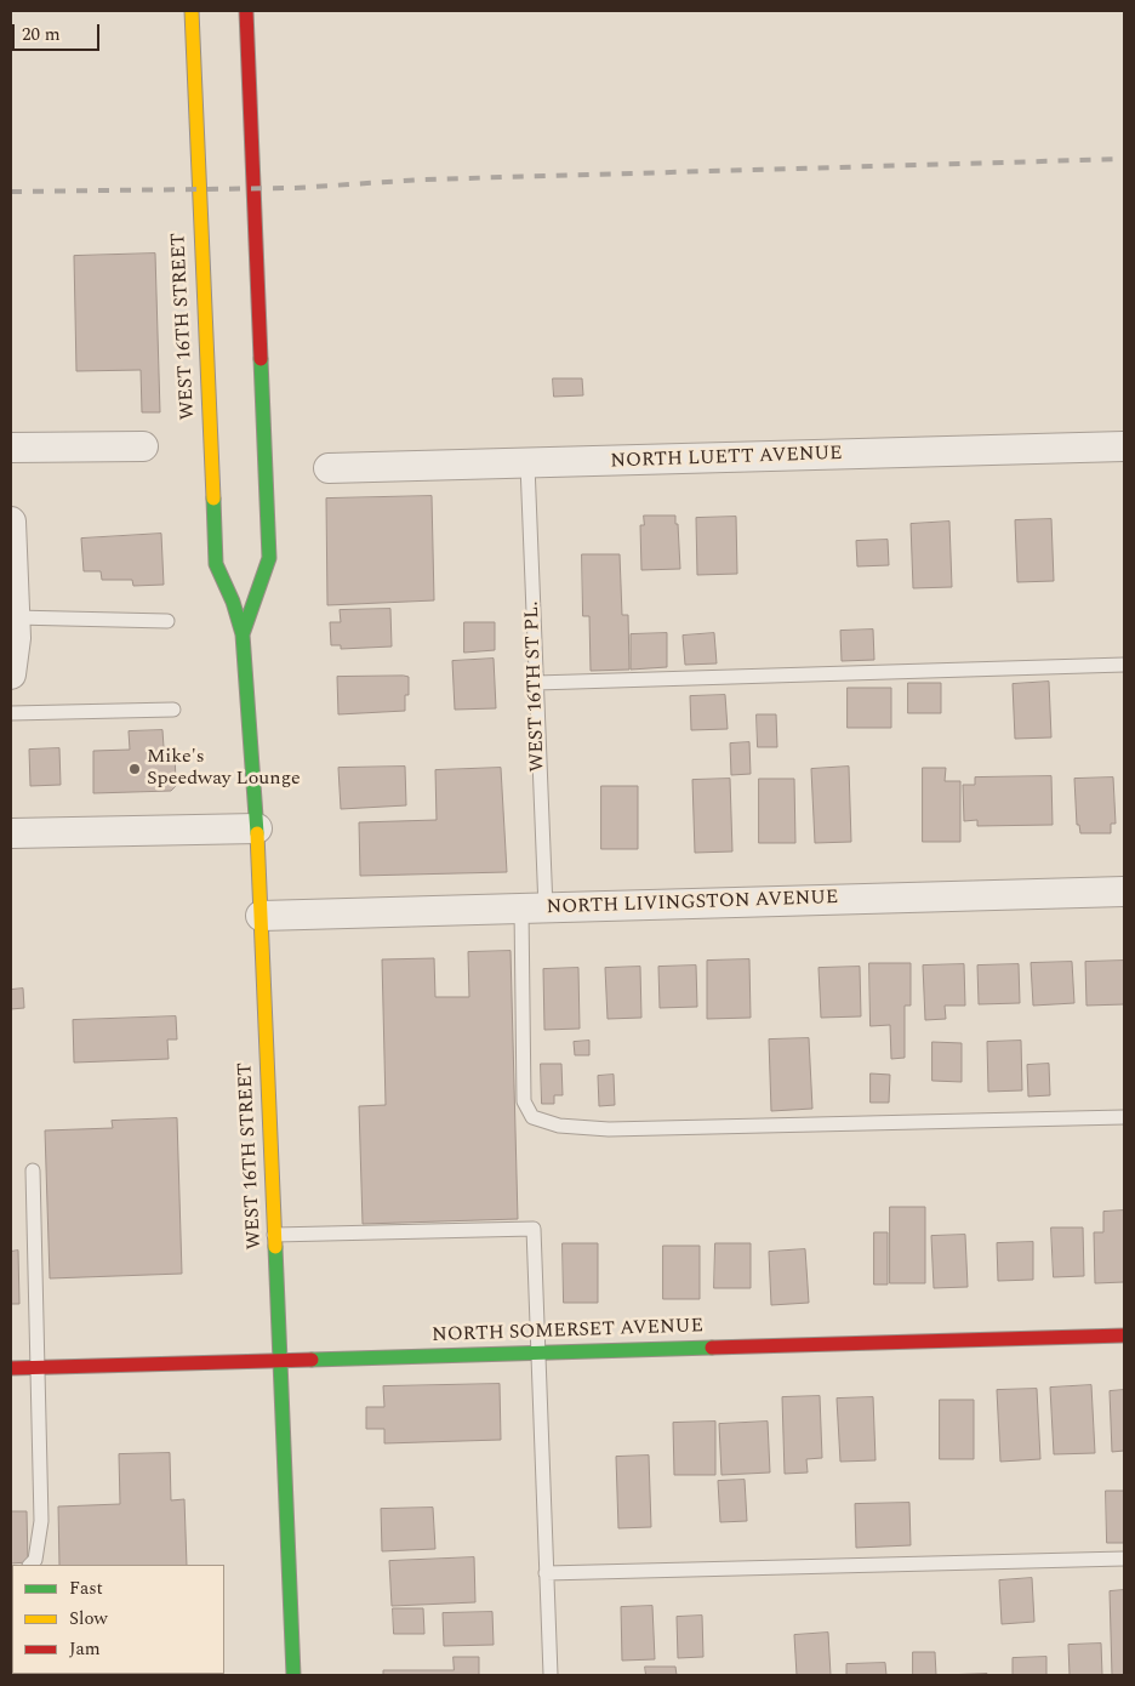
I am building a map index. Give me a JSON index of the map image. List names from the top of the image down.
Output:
{
  "streets": {
    "main road": ["WEST 16TH STREET", "NORTH SOMERSET AVENUE"],
    "street": ["NORTH LUETT AVENUE", "NORTH LIVINGSTON AVENUE"],
    "lane": ["WEST 16TH ST PL."]
  },
  "crossings": [
    ["WEST 16TH STREET", "NORTH LIVINGSTON AVENUE"],
    ["WEST 16TH STREET", "NORTH SOMERSET AVENUE"],
    ["NORTH LUETT AVENUE", "WEST 16TH ST PL."],
    ["WEST 16TH ST PL.", "NORTH LIVINGSTON AVENUE"]
  ],
  "places": ["Mike's Speedway Lounge"],
  "legend": ["Fast", "Slow", "Jam"],
  "scale_bar": "20 m"
}
